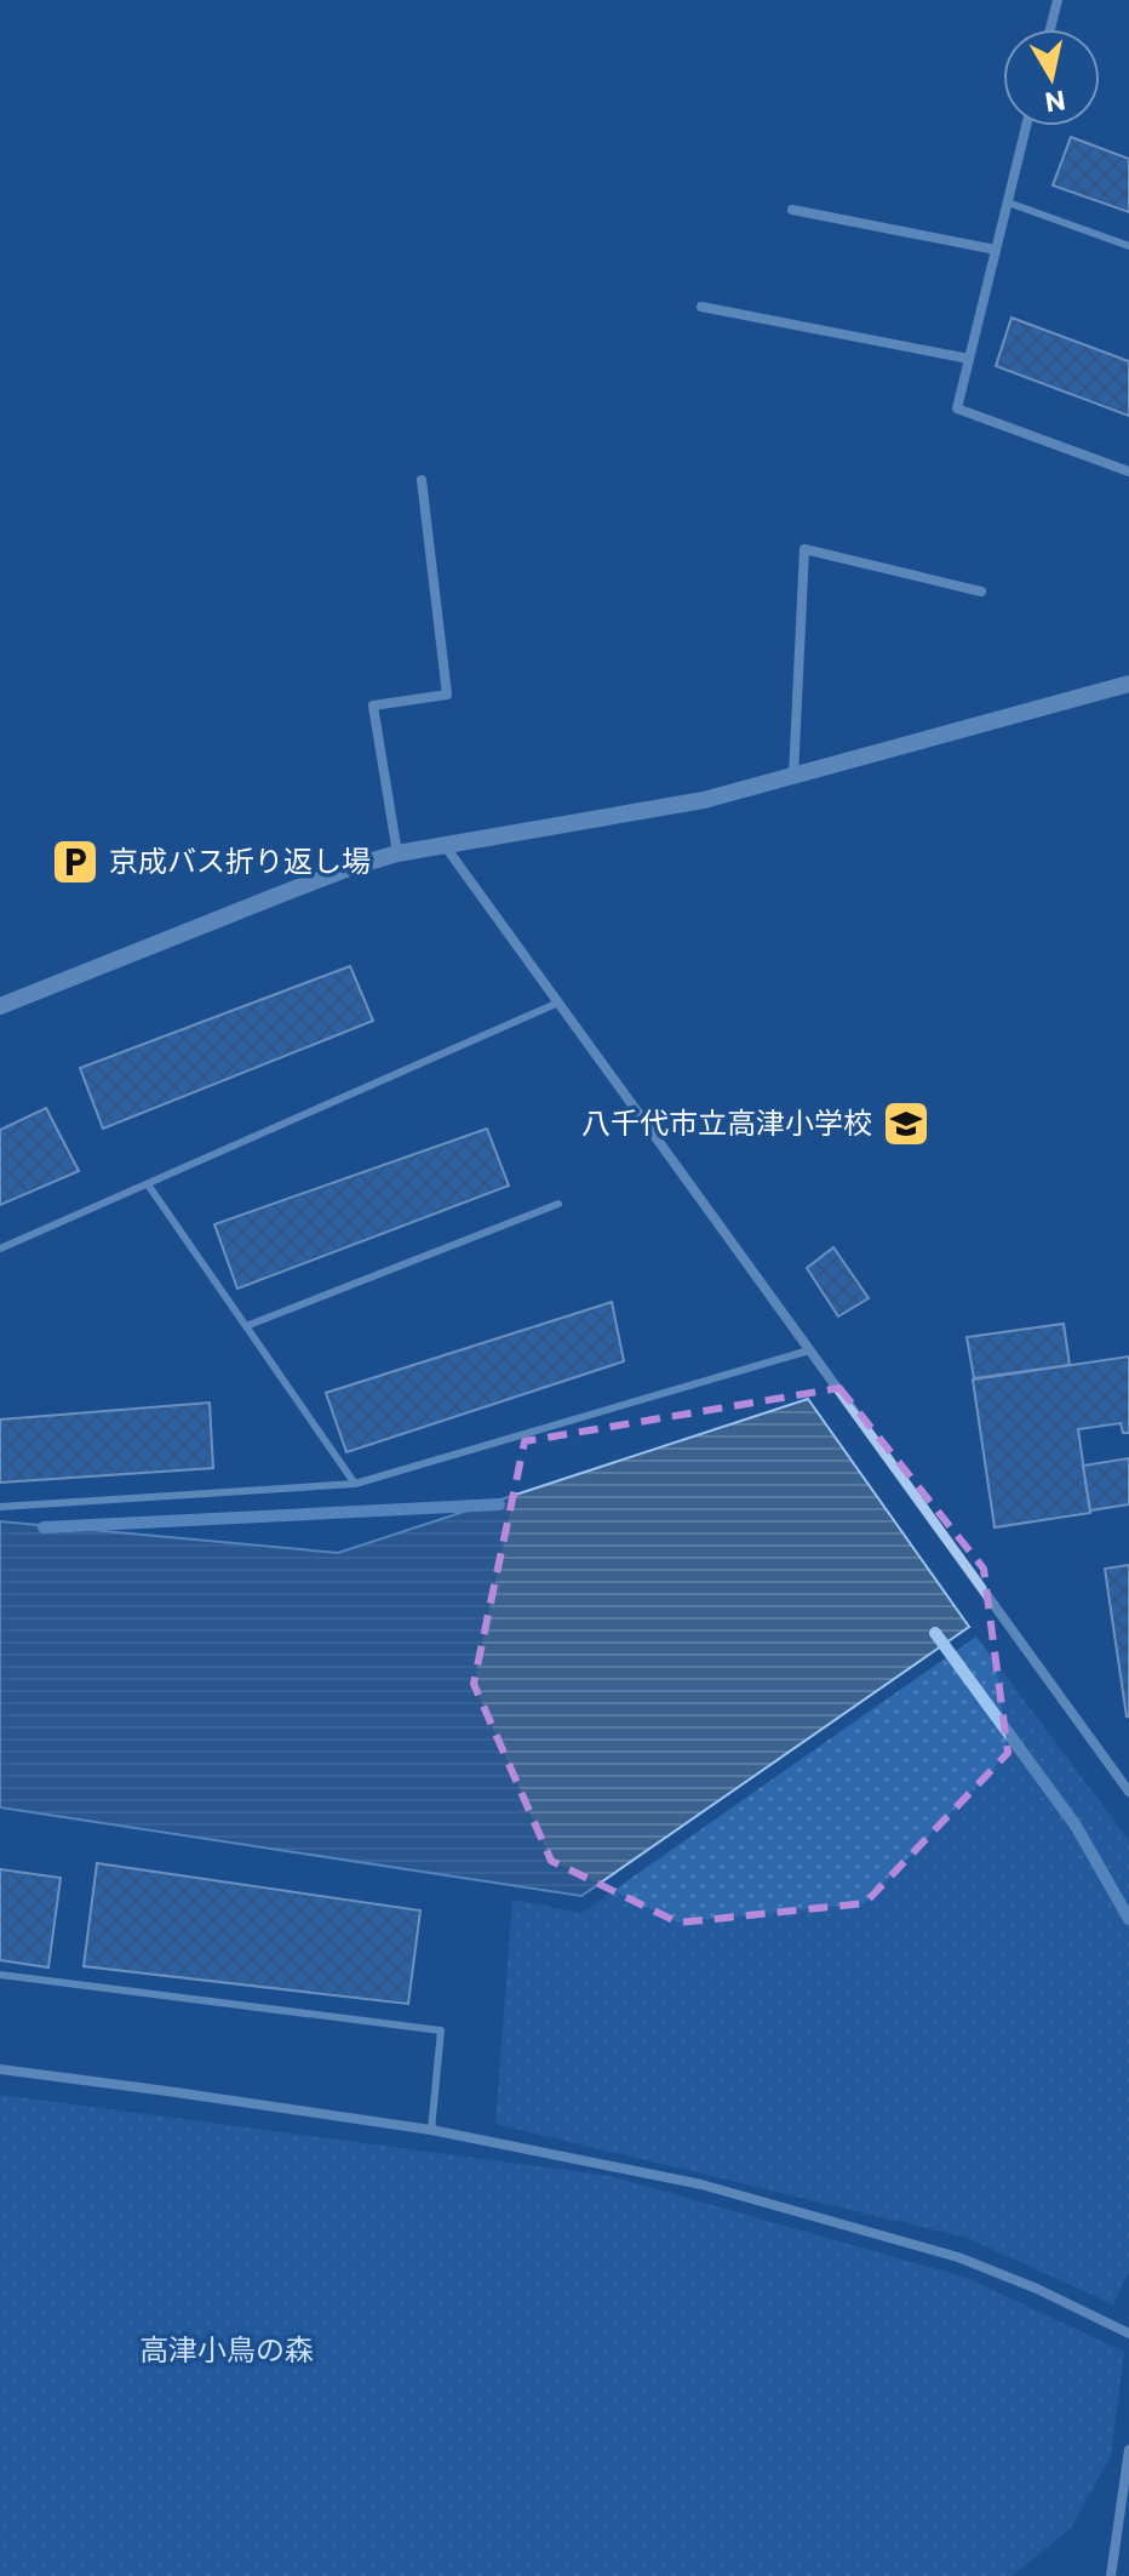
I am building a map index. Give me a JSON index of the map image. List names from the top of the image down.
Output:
{
  "parks": ["高津小鳥の森"],
  "places": {
    "parking": ["京成バス折り返し場"],
    "school or university": ["八千代市立高津小学校"]
  },
  "north": "bottom"
}
